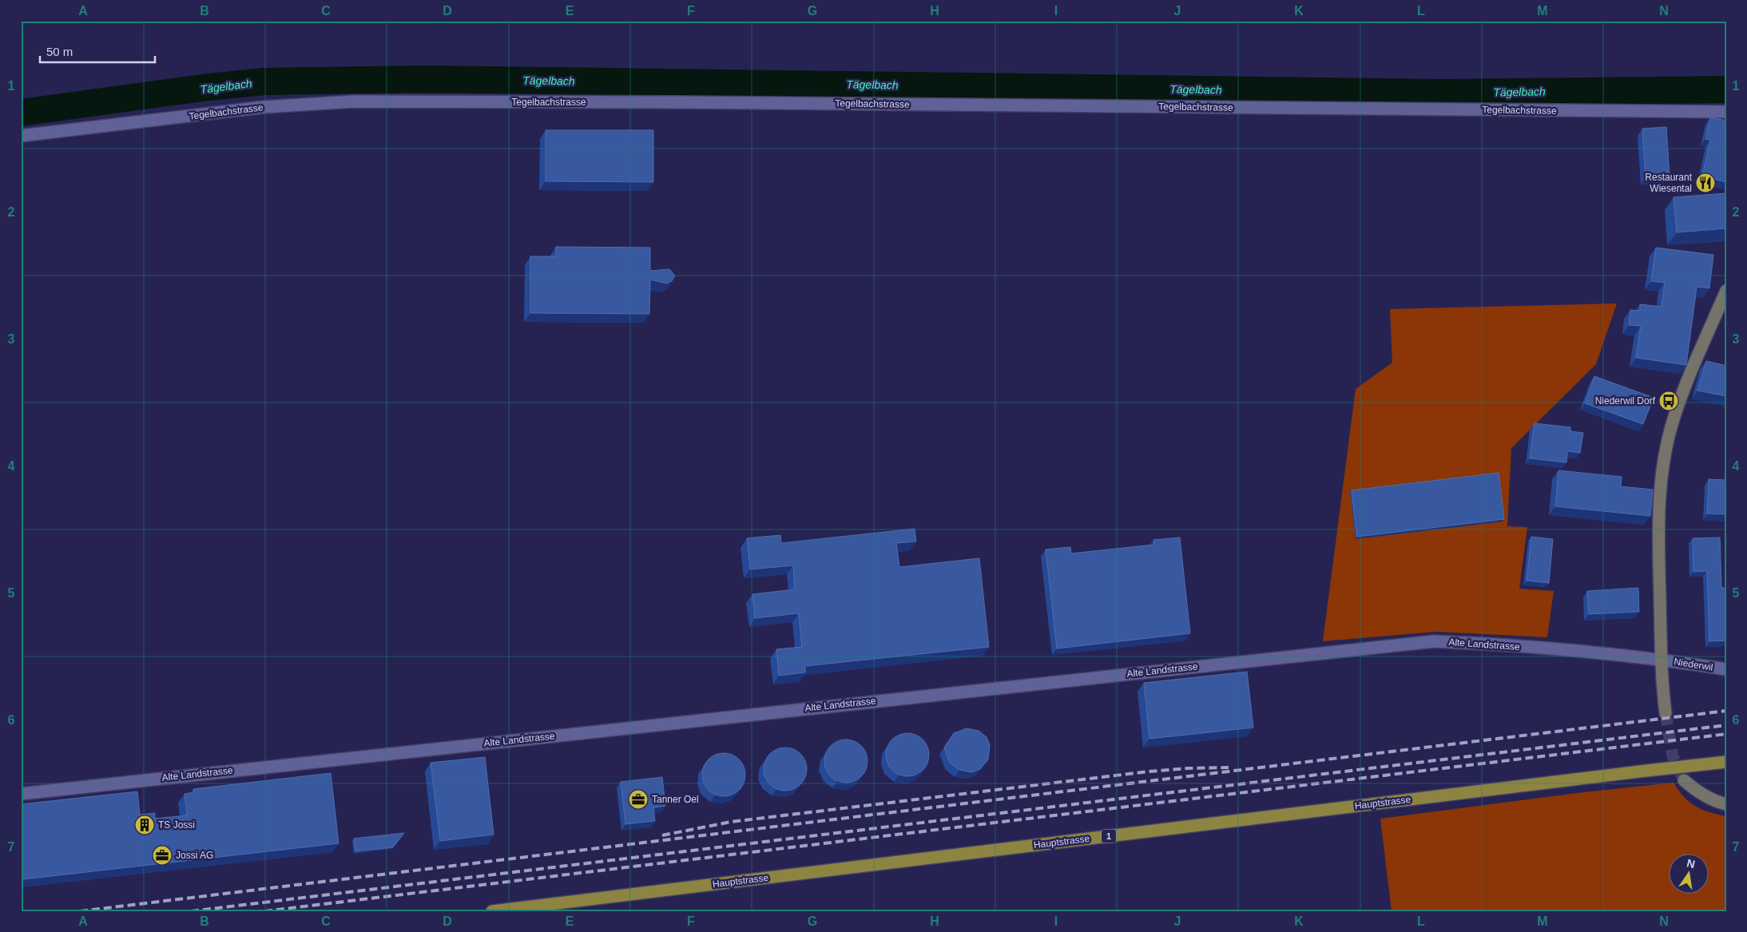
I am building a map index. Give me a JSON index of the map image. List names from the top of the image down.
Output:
{
  "streets": {
    "main road": ["Hauptstrasse", "1"],
    "street": ["Tegelbachstrasse", "Alte Landstrasse", "Niederwil"]
  },
  "crossings": [
    ["Alte Landstrasse", "Niederwil"]
  ],
  "water": ["Tägelbach"],
  "places": {
    "restaurant": ["Restaurant Wiesental"],
    "bus stop": ["Niederwil Dorf"],
    "office": ["Tanner Oel", "Jossi AG"],
    "building": ["TS Jossi"]
  },
  "scale_bar": "50 m",
  "north": "top",
  "grid": {
    "columns": [
      "A",
      "B",
      "C",
      "D",
      "E",
      "F",
      "G",
      "H",
      "I",
      "J",
      "K",
      "L",
      "M",
      "N"
    ],
    "rows": [
      "1",
      "2",
      "3",
      "4",
      "5",
      "6",
      "7"
    ]
  }
}
